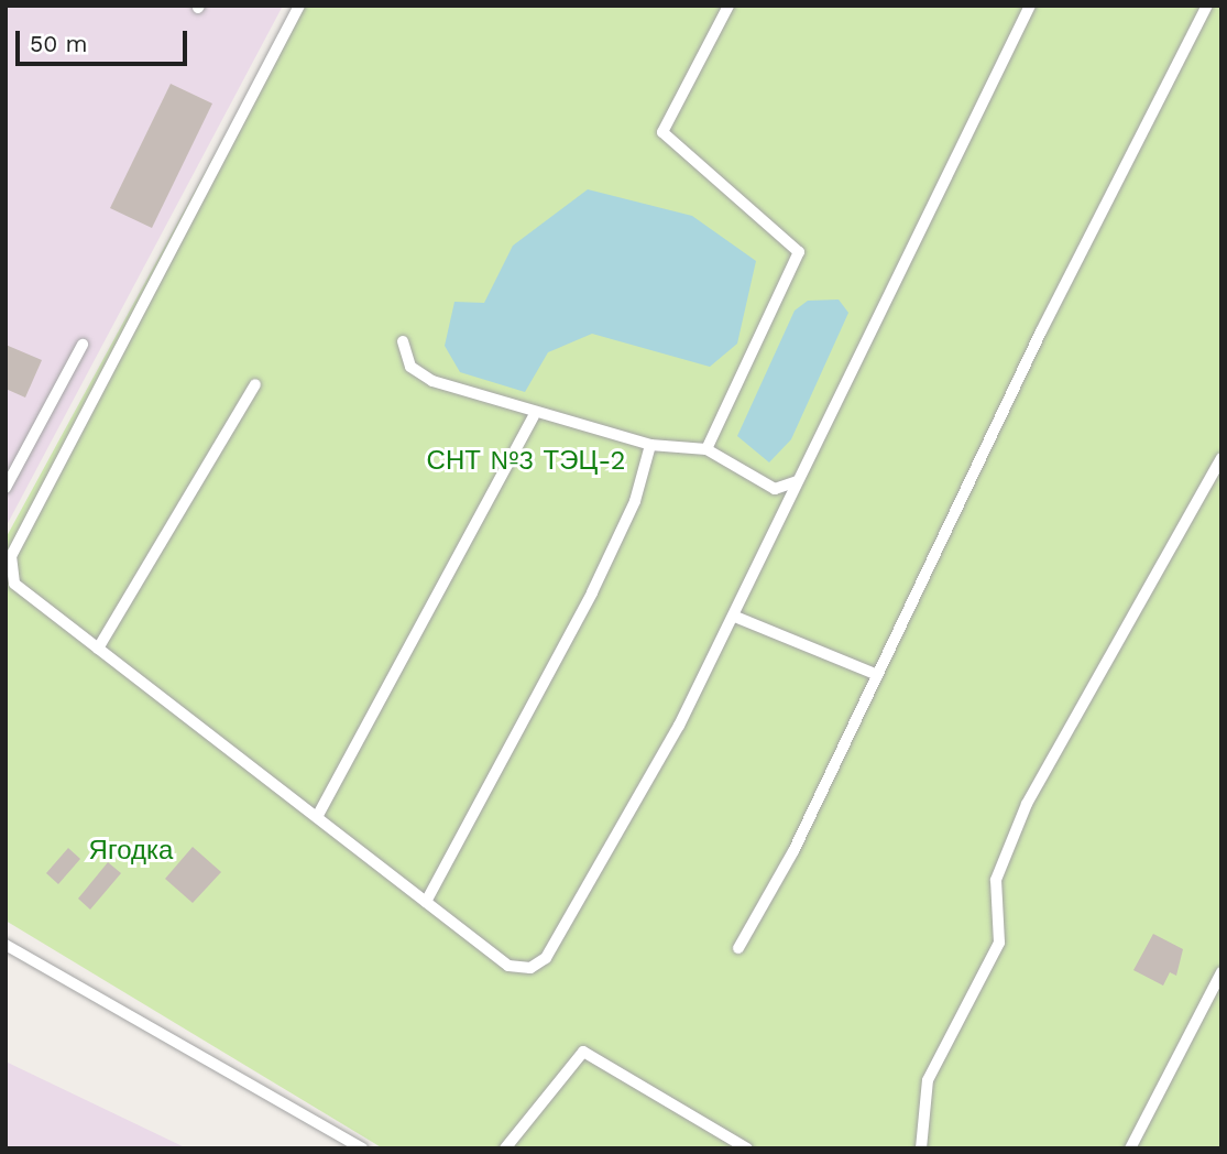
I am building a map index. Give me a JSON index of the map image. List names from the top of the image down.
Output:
{
  "parks": ["СНТ №3 ТЭЦ-2", "Ягодка"],
  "scale_bar": "50 m"
}
